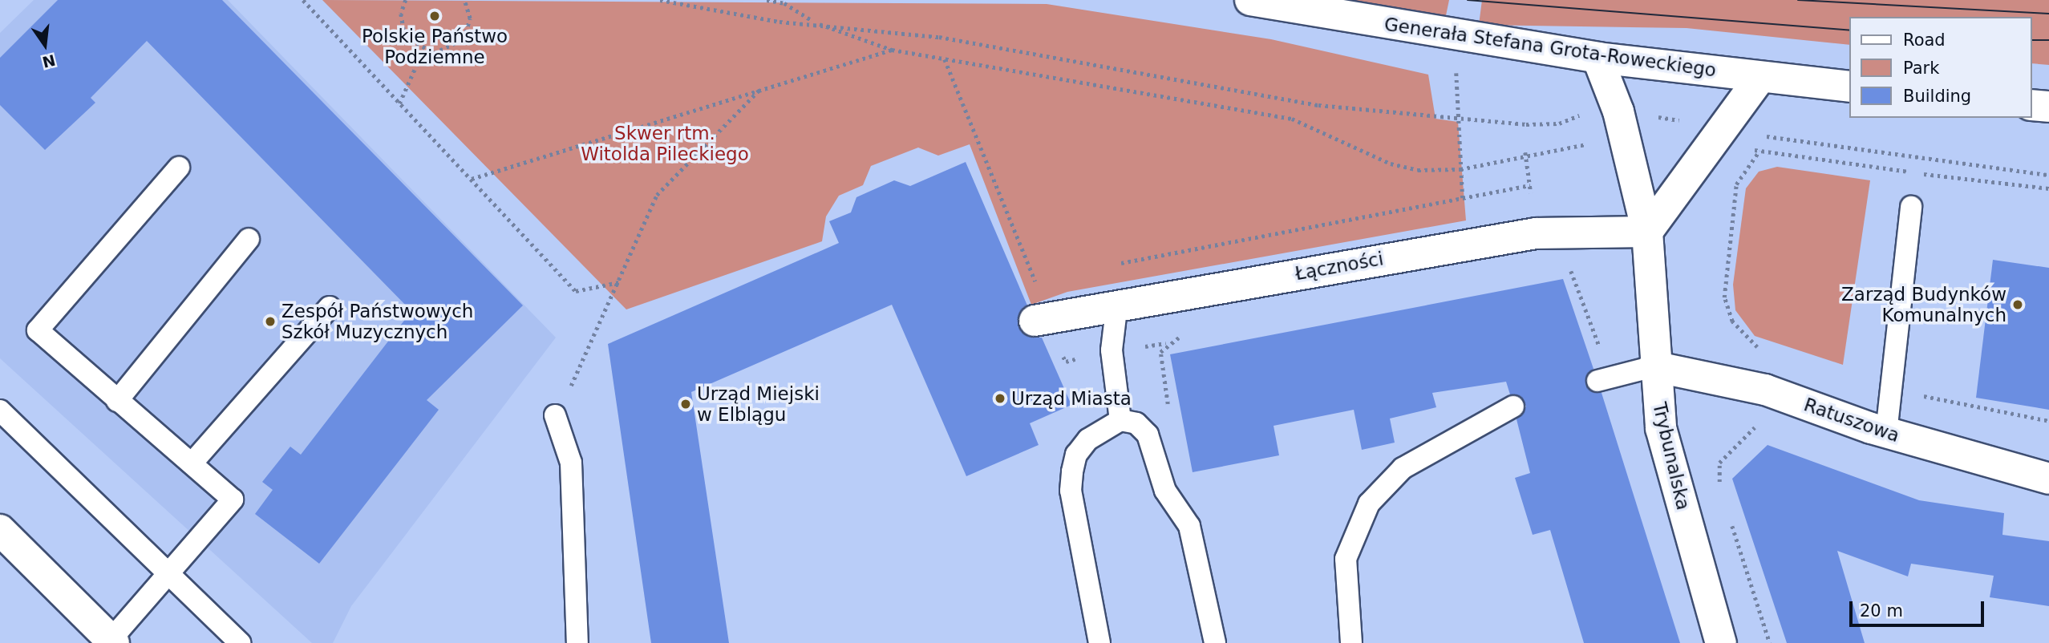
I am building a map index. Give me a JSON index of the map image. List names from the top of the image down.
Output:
{
  "streets": {
    "street": [
      "Generała Stefana Grota-Roweckiego",
      "Łączności",
      "Ratuszowa",
      "Trybunalska"
    ]
  },
  "crossings": [
    ["Generała Stefana Grota-Roweckiego", "Trybunalska"],
    ["Łączności", "Trybunalska"],
    ["Ratuszowa", "Trybunalska"]
  ],
  "parks": ["Skwer rtm. Witolda Pileckiego"],
  "places": [
    "Polskie Państwo Podziemne",
    "Zarząd Budynków Komunalnych",
    "Zespół Państwowych Szkół Muzycznych",
    "Urząd Miasta",
    "Urząd Miejski w Elblągu"
  ],
  "legend": ["Road", "Park", "Building"],
  "scale_bar": "20 m",
  "north": "bottom"
}
